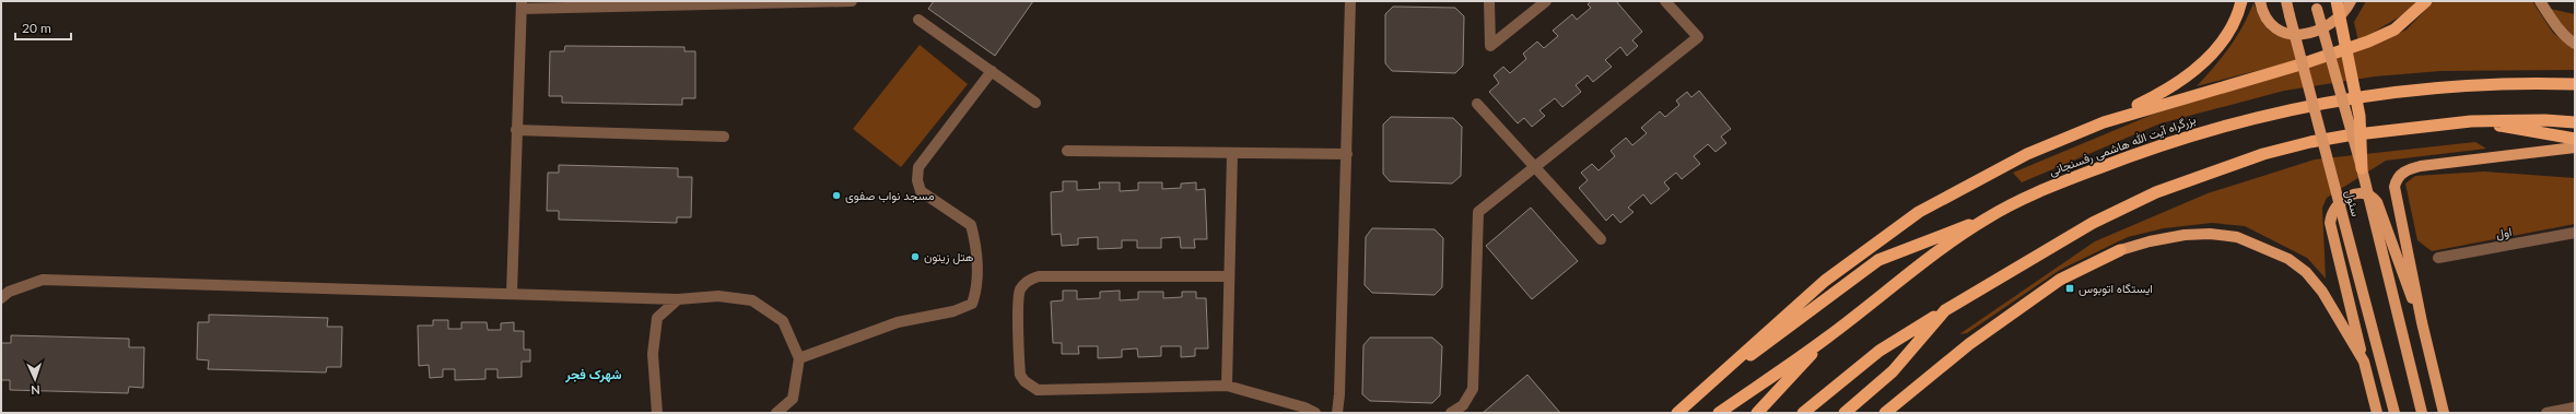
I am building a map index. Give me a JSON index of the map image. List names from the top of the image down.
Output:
{
  "streets": {
    "highway": ["بزرگراه آیت الله هاشمی رفسنجانی"],
    "main road": ["سئول"],
    "street": ["اول"]
  },
  "districts": ["شهرک فجر"],
  "places": {
    "other": ["مسجد نواب صفوی", "هتل زیتون"],
    "transit": ["ایستگاه اتوبوس"]
  },
  "scale_bar": "20 m",
  "north": "bottom"
}
